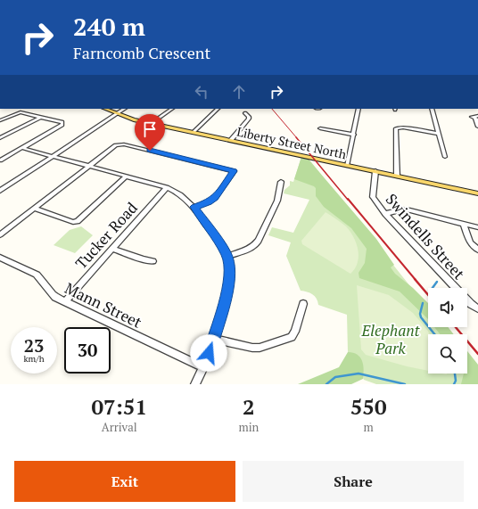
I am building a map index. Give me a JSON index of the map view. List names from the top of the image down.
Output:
{
  "streets": {
    "main road": ["Liberty Street North"],
    "street": ["Tucker Road", "Swindells Street", "Mann Street"]
  },
  "crossings": [
    ["Liberty Street North", "Swindells Street"],
    ["Tucker Road", "Mann Street"]
  ],
  "parks": ["Elephant Park"],
  "page": {
    "turn": ["240 m", "Farncomb Crescent"],
    "speed": "23 km/h",
    "limit": "30",
    "eta": [
      "07:51",
      "Arrival",
      "2",
      "min",
      "550",
      "m"
    ],
    "buttons": ["Exit", "Share"]
  }
}
